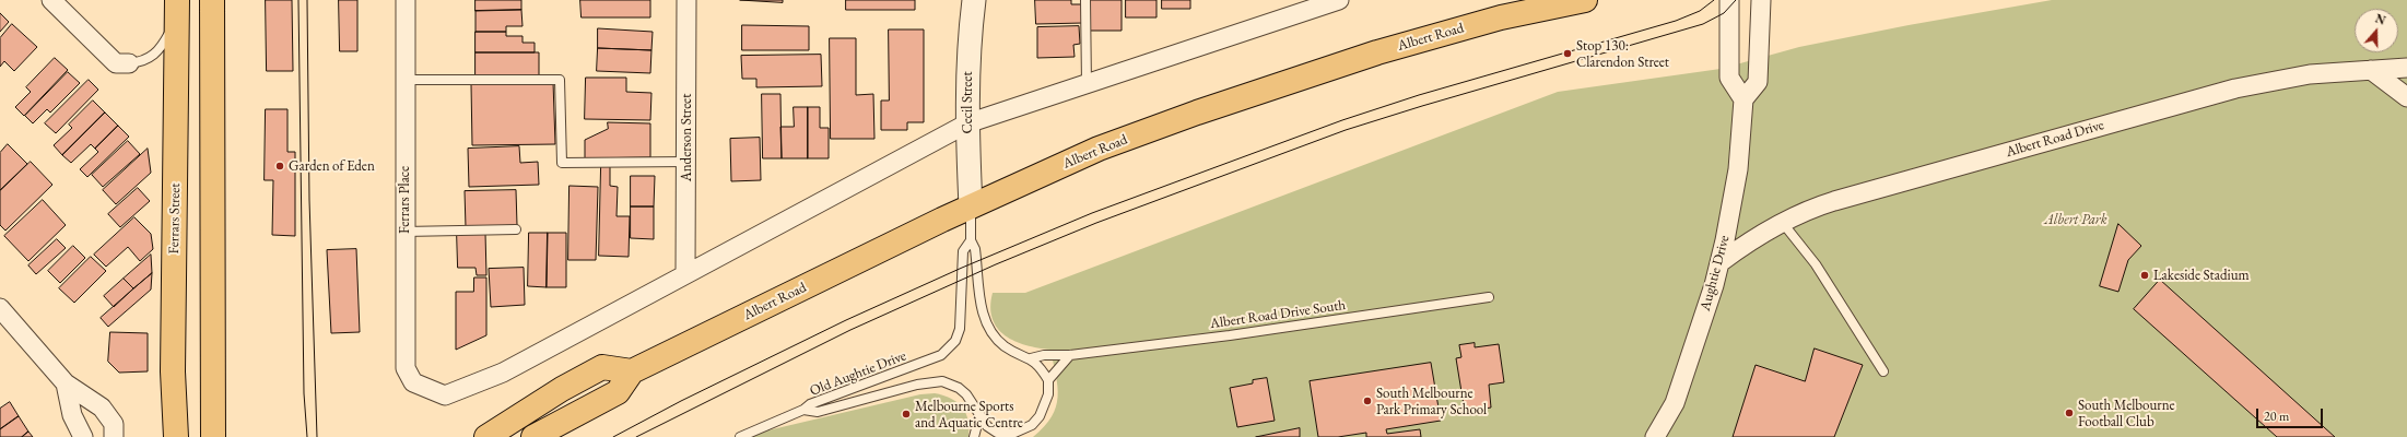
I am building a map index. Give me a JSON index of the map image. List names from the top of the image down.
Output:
{
  "streets": {
    "main road": ["Albert Road", "Ferrars Street"],
    "street": [
      "Cecil Street",
      "Anderson Street",
      "Albert Road Drive",
      "Ferrars Place",
      "Aughtie Drive"
    ],
    "lane": ["Albert Road Drive South", "Old Aughtie Drive"]
  },
  "crossings": [
    ["Albert Road", "Cecil Street"],
    ["Albert Road", "Old Aughtie Drive"],
    ["Cecil Street", "Old Aughtie Drive"],
    ["Anderson Street", "Ferrars Place"],
    ["Albert Road Drive", "Aughtie Drive"],
    ["Albert Road Drive South", "Old Aughtie Drive"]
  ],
  "parks": ["Albert Park"],
  "places": [
    "Stop 130: Clarendon Street",
    "Garden of Eden",
    "Lakeside Stadium",
    "South Melbourne Park Primary School",
    "South Melbourne Football Club",
    "Melbourne Sports and Aquatic Centre"
  ],
  "scale_bar": "20 m",
  "north": "top"
}
